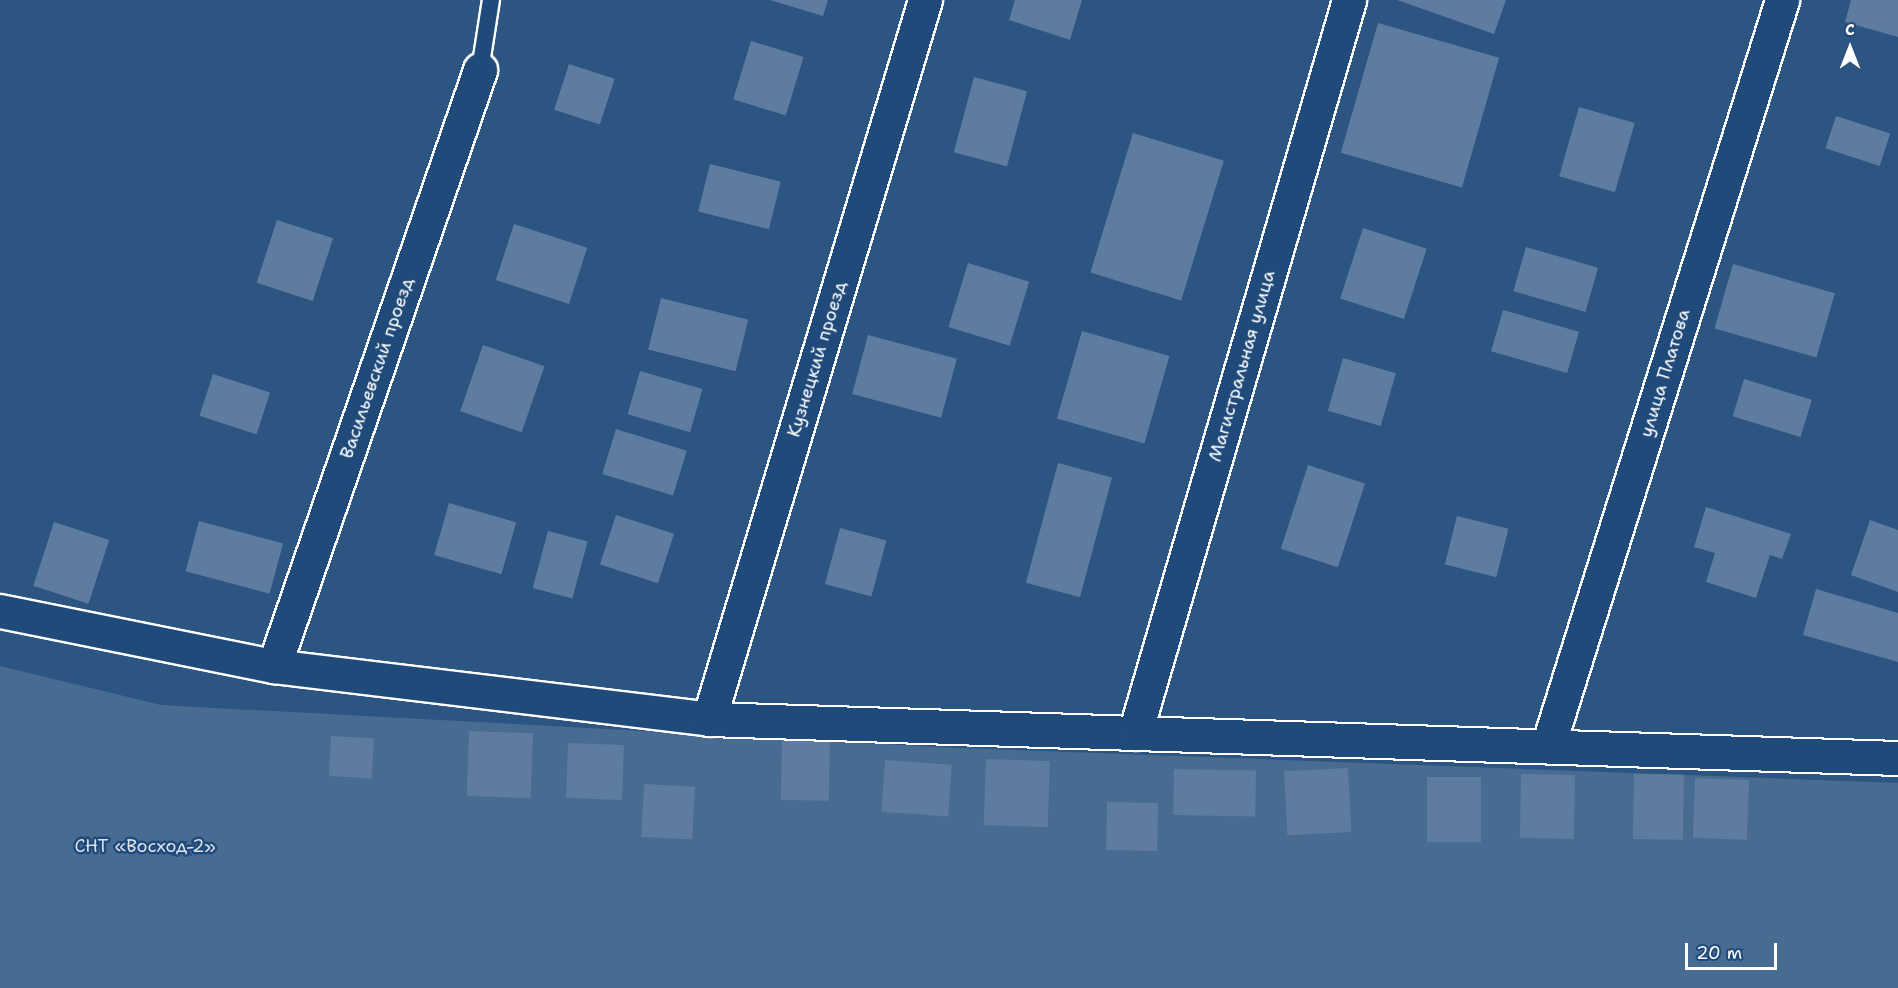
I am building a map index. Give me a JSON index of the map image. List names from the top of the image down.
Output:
{
  "streets": {
    "street": [
      "Кузнецкий проезд",
      "Магистральная улица",
      "Васильевский проезд",
      "улица Платова"
    ]
  },
  "parks": ["СНТ «Восход-2»"],
  "scale_bar": "20 m",
  "north": "top"
}
